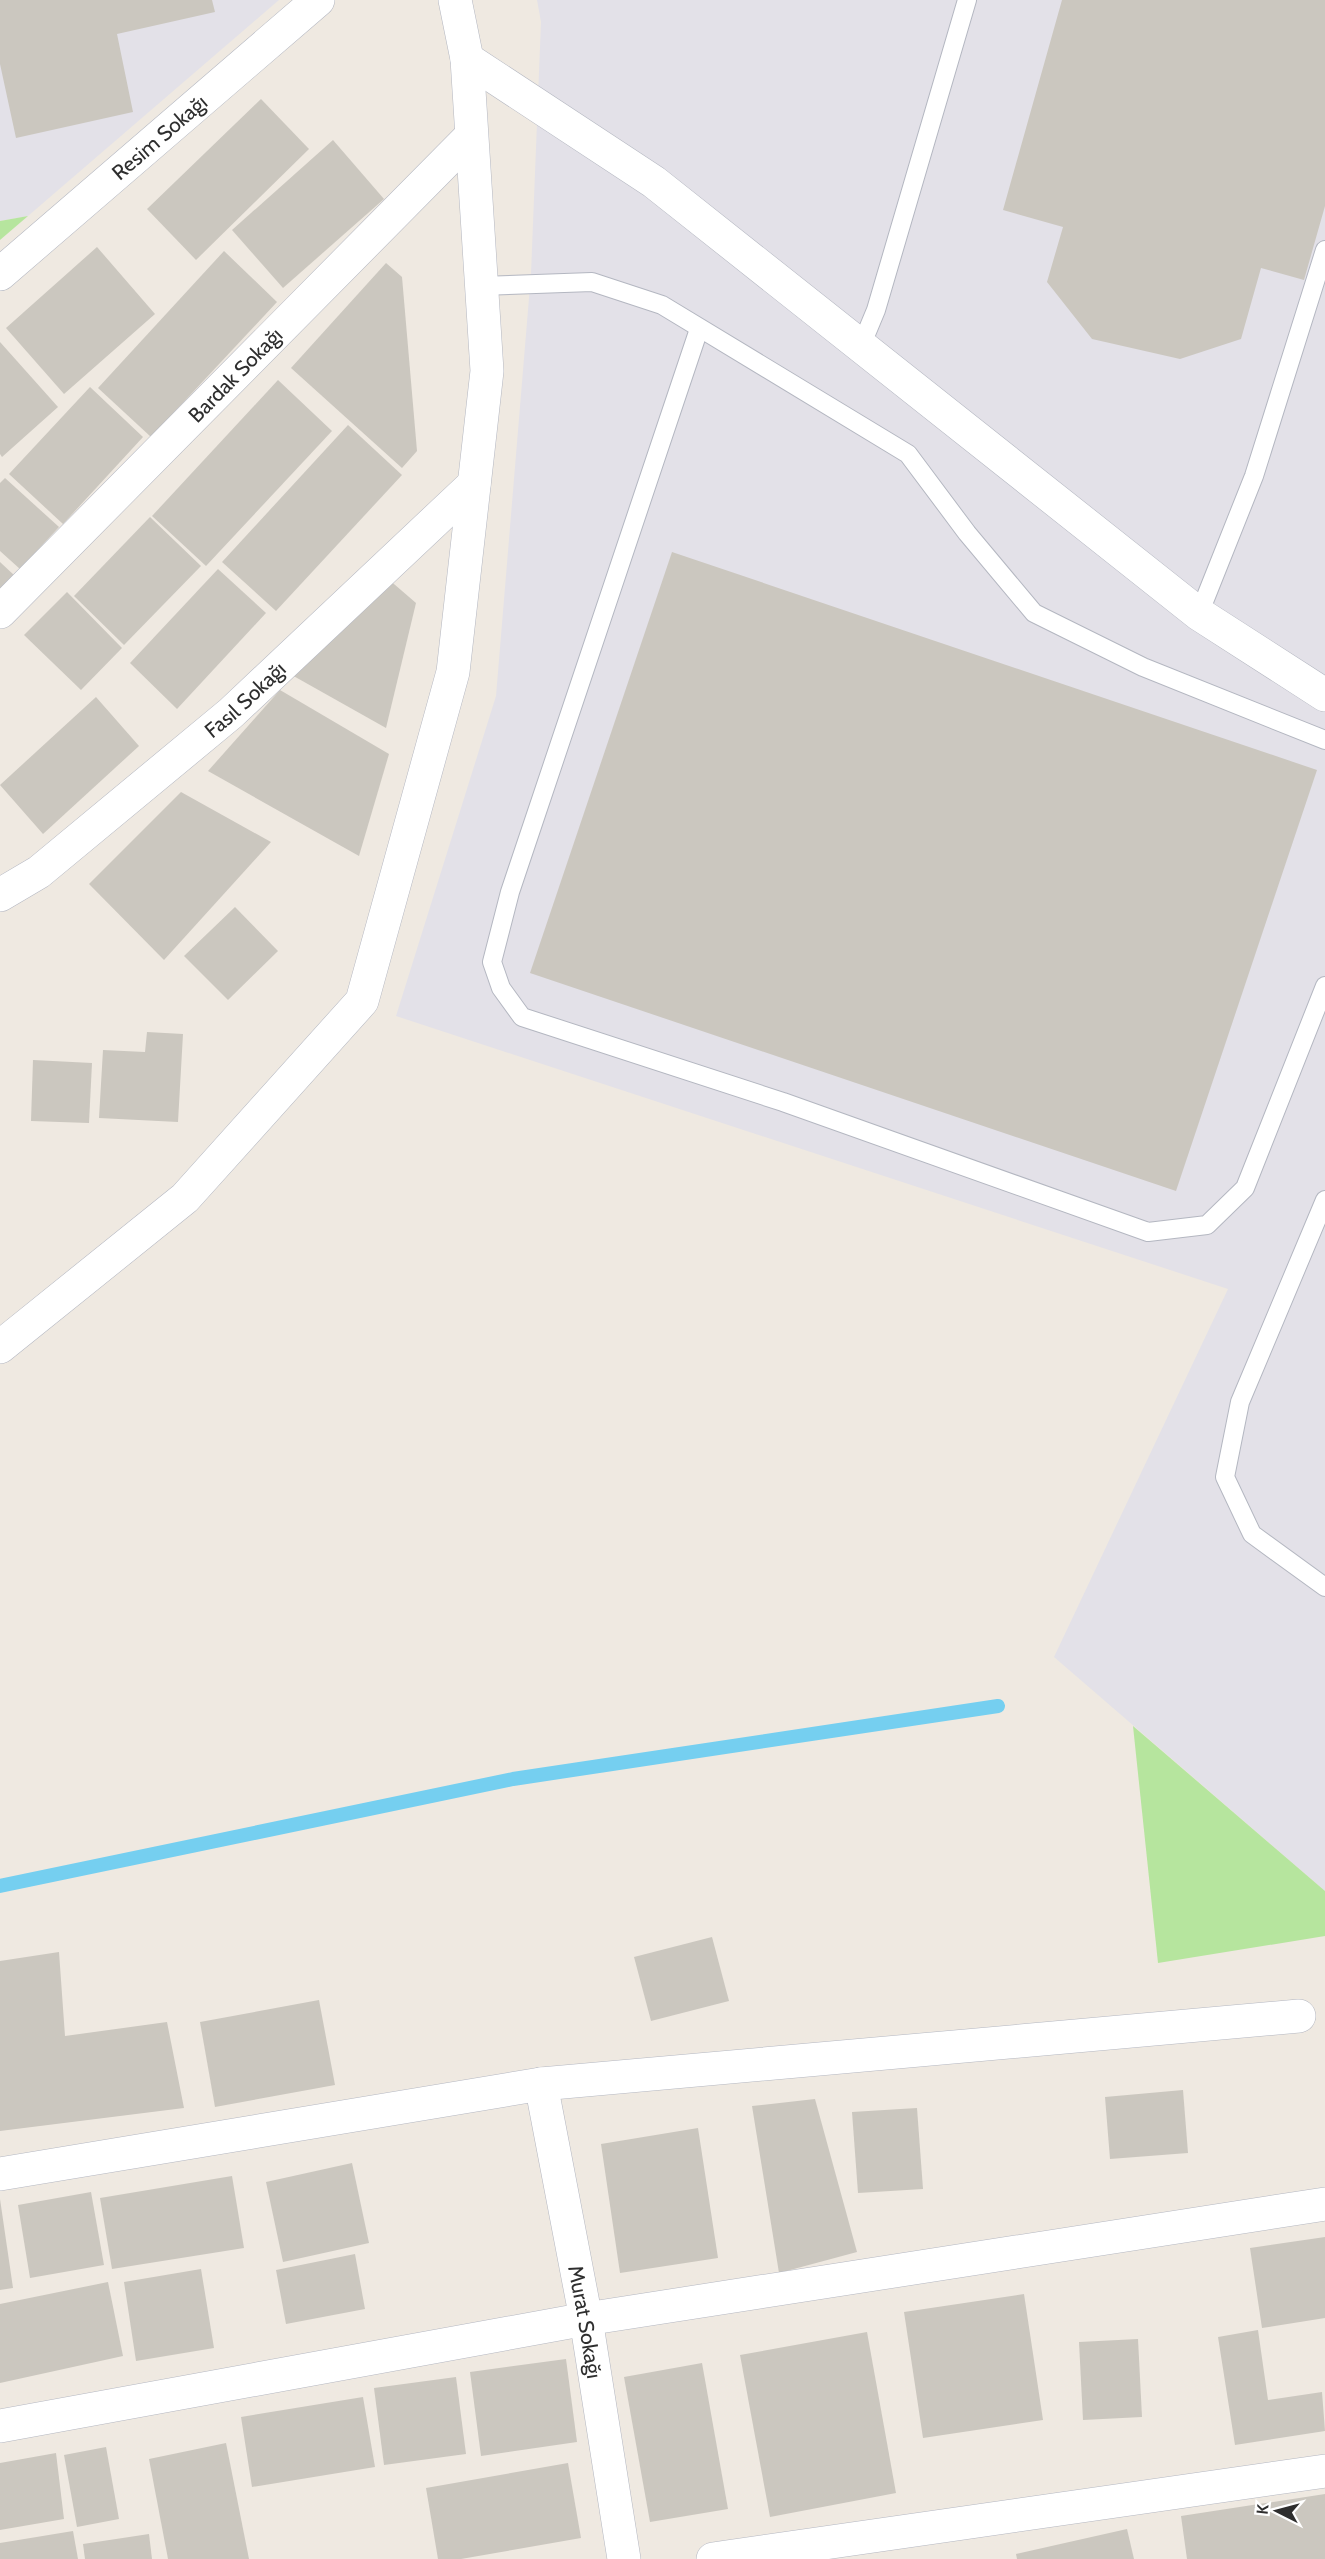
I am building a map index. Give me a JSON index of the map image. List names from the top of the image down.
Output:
{
  "streets": {
    "street": [
      "Resim Sokağı",
      "Bardak Sokağı",
      "Fasıl Sokağı",
      "Murat Sokağı"
    ]
  },
  "north": "left"
}
